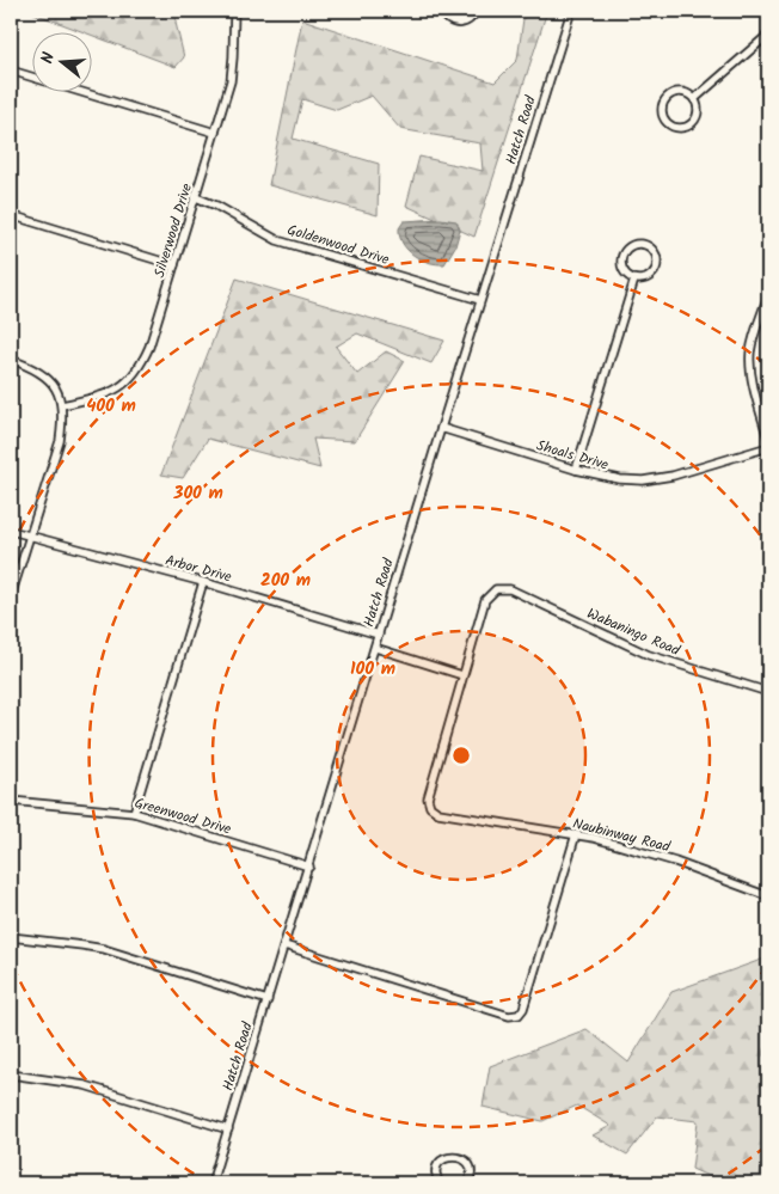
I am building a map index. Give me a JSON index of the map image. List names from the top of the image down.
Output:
{
  "streets": {
    "street": [
      "Hatch Road",
      "Silverwood Drive",
      "Goldenwood Drive",
      "Shoals Drive",
      "Arbor Drive",
      "Wabaningo Road",
      "Greenwood Drive",
      "Naubinway Road"
    ]
  },
  "crossings": [
    ["Hatch Road", "Goldenwood Drive"],
    ["Hatch Road", "Shoals Drive"],
    ["Hatch Road", "Arbor Drive"],
    ["Hatch Road", "Greenwood Drive"],
    ["Silverwood Drive", "Goldenwood Drive"],
    ["Wabaningo Road", "Naubinway Road"]
  ],
  "north": "left",
  "rings": [
    "400 m",
    "300 m",
    "200 m",
    "100 m"
  ]
}
